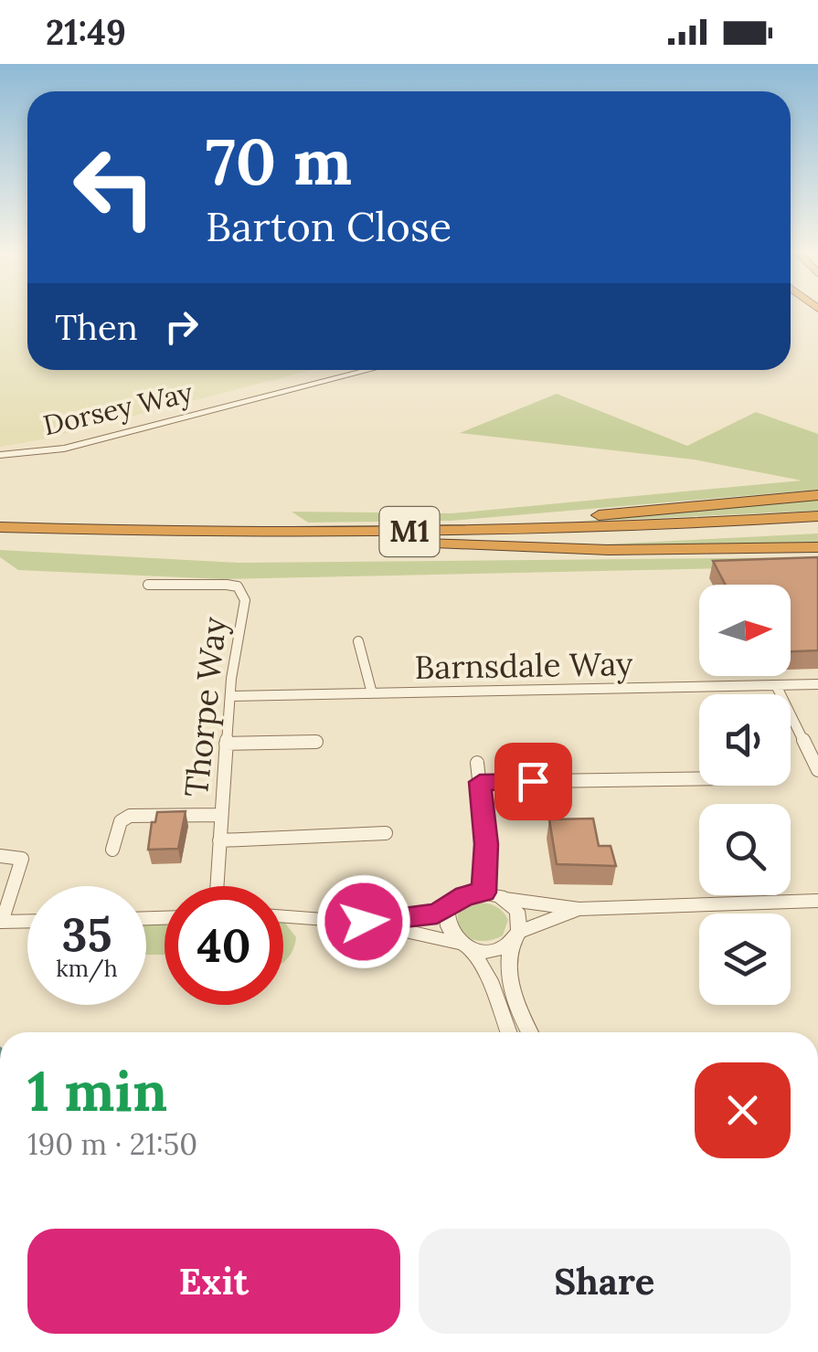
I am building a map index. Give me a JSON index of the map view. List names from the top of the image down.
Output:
{
  "streets": {
    "highway": ["M1"],
    "street": ["Dorsey Way", "Barnsdale Way", "Thorpe Way"]
  },
  "crossings": [
    ["Barnsdale Way", "Thorpe Way"]
  ],
  "north": "right",
  "page": {
    "status": "21:49",
    "turn": ["70 m", "Barton Close"],
    "then": "Then",
    "speed": "35 km/h",
    "limit": "40",
    "heading": ["1 min", "190 m · 21:50"],
    "buttons": ["Exit", "Share"]
  }
}
